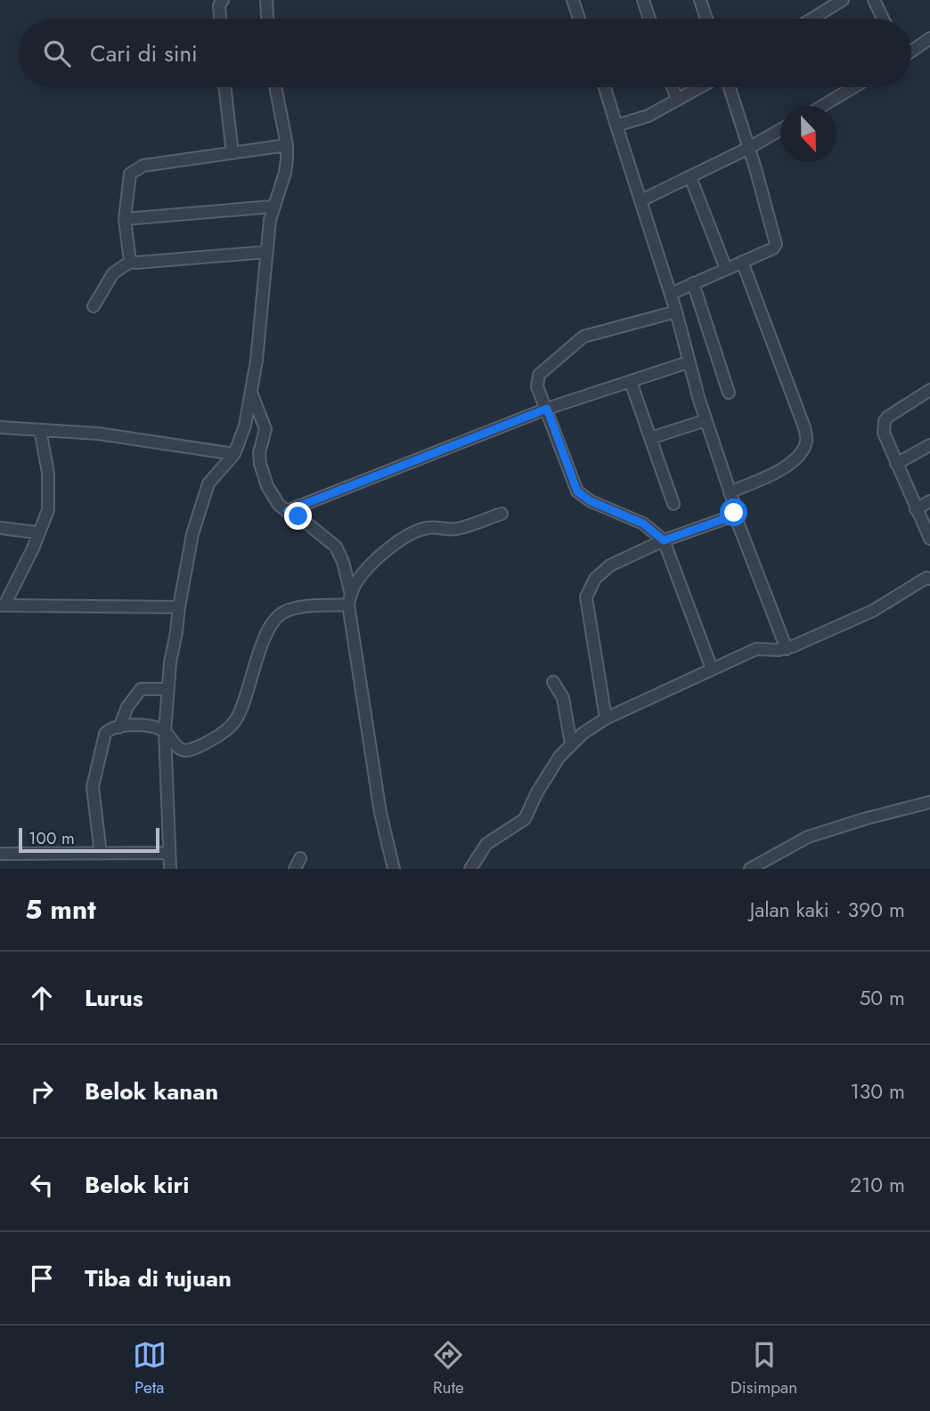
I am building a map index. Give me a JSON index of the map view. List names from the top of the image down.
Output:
{
  "scale_bar": "100 m",
  "north": "bottom",
  "page": {
    "search": "Cari di sini",
    "scale": "100 m",
    "heading": ["5 mnt", "Jalan kaki · 390 m"],
    "list": [
      ["Lurus", "50 m"],
      ["Belok kanan", "130 m"],
      ["Belok kiri", "210 m"],
      "Tiba di tujuan"
    ],
    "nav": ["Peta", "Rute", "Disimpan"]
  }
}
